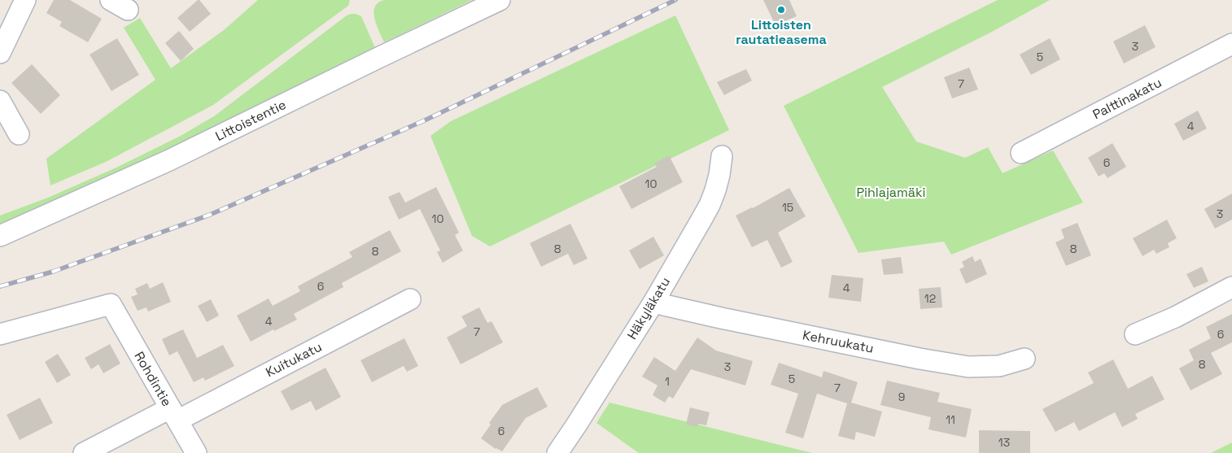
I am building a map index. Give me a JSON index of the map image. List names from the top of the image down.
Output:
{
  "streets": {
    "street": [
      "Palttinakatu",
      "Littoistentie",
      "Häkyläkatu",
      "Kehruukatu",
      "Kuitukatu",
      "Rohdintie"
    ]
  },
  "crossings": [
    ["Häkyläkatu", "Kehruukatu"],
    ["Kuitukatu", "Rohdintie"]
  ],
  "parks": ["Pihlajamäki"],
  "places": ["Littoisten rautatieasema"],
  "house_numbers": [
    "3",
    "5",
    "7",
    "4",
    "6",
    "10",
    "15",
    "3",
    "10",
    "8",
    "8",
    "8",
    "6",
    "4",
    "12",
    "4",
    "7",
    "6",
    "8",
    "3",
    "5",
    "1",
    "7",
    "9",
    "11",
    "6",
    "13"
  ]
}
